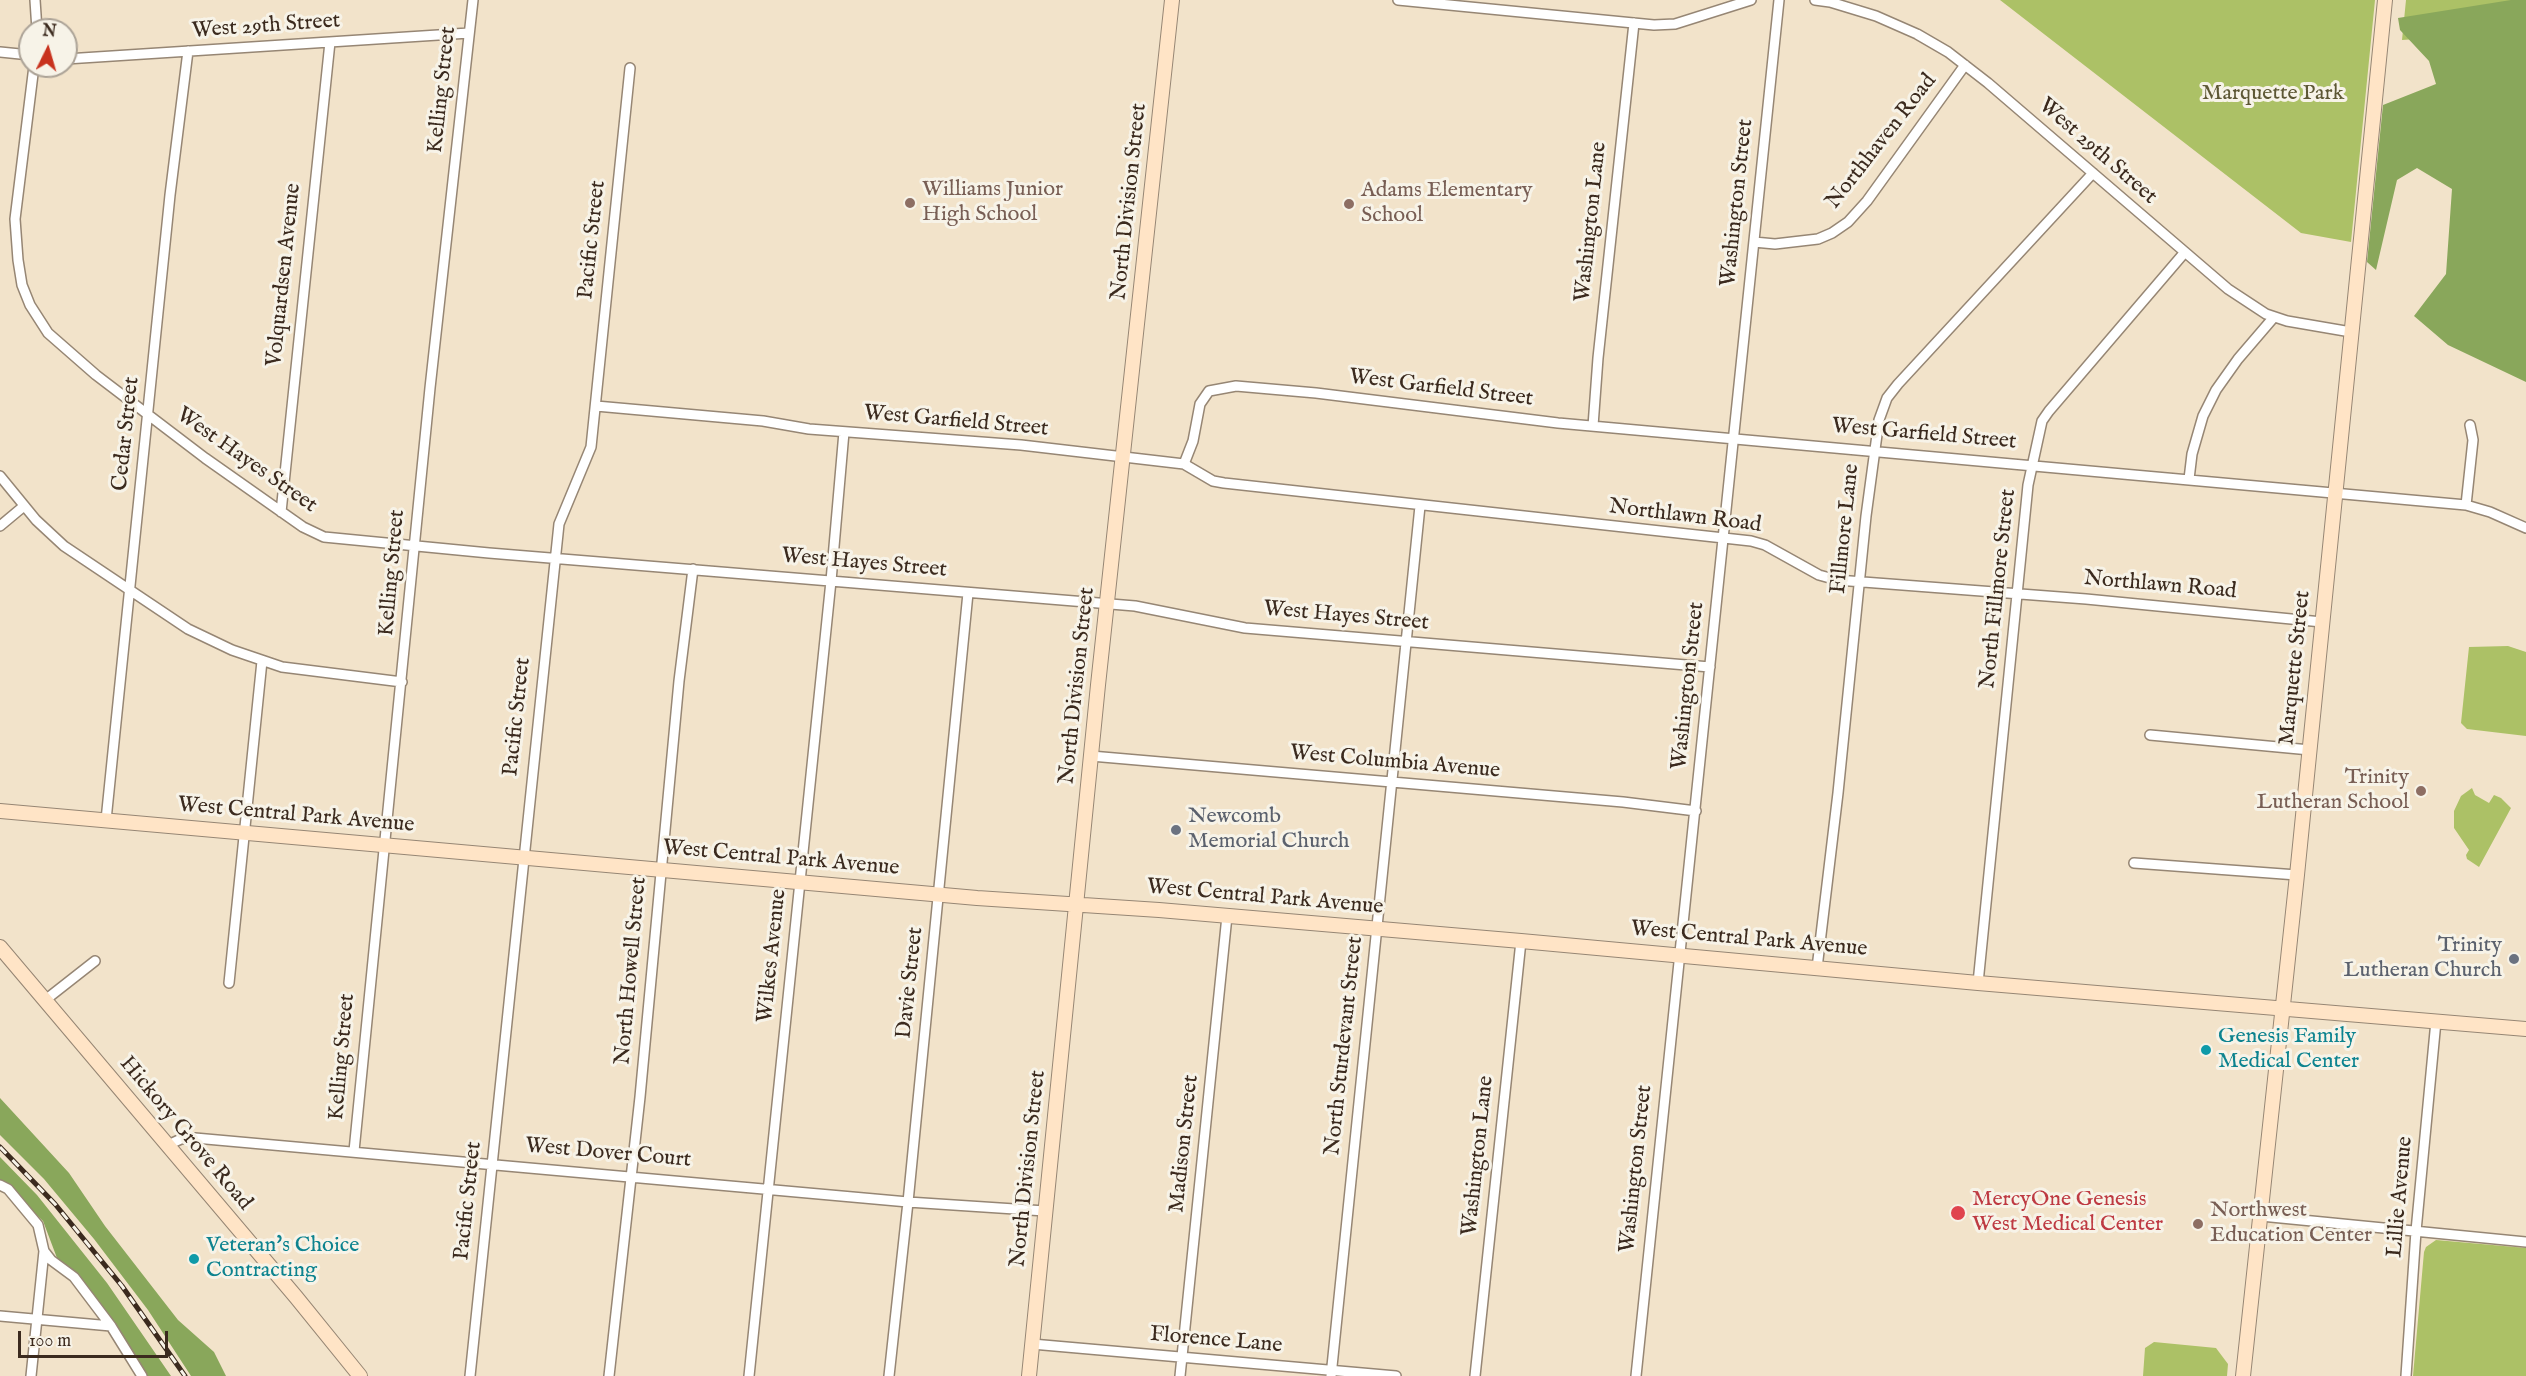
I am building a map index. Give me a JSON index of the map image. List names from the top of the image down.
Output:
{
  "streets": {
    "main road": [
      "North Division Street",
      "Marquette Street",
      "West Central Park Avenue",
      "Hickory Grove Road"
    ],
    "street": [
      "West 29th Street",
      "Kelling Street",
      "Northhaven Road",
      "Washington Street",
      "Washington Lane",
      "Pacific Street",
      "Volquardsen Avenue",
      "West Garfield Street",
      "Cedar Street",
      "West Hayes Street",
      "Northlawn Road",
      "Fillmore Lane",
      "North Fillmore Street",
      "West Columbia Avenue",
      "Wilkes Avenue",
      "North Howell Street",
      "Davie Street",
      "North Sturdevant Street",
      "Madison Street",
      "West Dover Court",
      "Lillie Avenue",
      "Florence Lane"
    ]
  },
  "crossings": [
    ["West 29th Street", "Kelling Street"],
    ["West 29th Street", "Northhaven Road"],
    ["West 29th Street", "Volquardsen Avenue"],
    ["West 29th Street", "Cedar Street"],
    ["West 29th Street", "Fillmore Lane"],
    ["West 29th Street", "North Fillmore Street"],
    ["West 29th Street", "Marquette Street"],
    ["Kelling Street", "West Hayes Street"],
    ["Kelling Street", "West Central Park Avenue"],
    ["Kelling Street", "West Dover Court"],
    ["Northhaven Road", "Washington Street"],
    ["North Division Street", "West Garfield Street"],
    ["North Division Street", "West Hayes Street"],
    ["North Division Street", "West Columbia Avenue"],
    ["North Division Street", "West Central Park Avenue"],
    ["North Division Street", "West Dover Court"],
    ["North Division Street", "Florence Lane"],
    ["Washington Street", "West Garfield Street"],
    ["Washington Street", "West Hayes Street"],
    ["Washington Street", "Northlawn Road"],
    ["Washington Street", "West Columbia Avenue"],
    ["Washington Street", "West Central Park Avenue"],
    ["Washington Lane", "West Garfield Street"],
    ["Washington Lane", "West Central Park Avenue"],
    ["Pacific Street", "West Garfield Street"],
    ["Pacific Street", "West Hayes Street"],
    ["Pacific Street", "West Central Park Avenue"],
    ["Pacific Street", "West Dover Court"],
    ["Volquardsen Avenue", "West Hayes Street"],
    ["West Garfield Street", "Northlawn Road"],
    ["West Garfield Street", "Fillmore Lane"],
    ["West Garfield Street", "North Fillmore Street"],
    ["West Garfield Street", "Marquette Street"],
    ["West Garfield Street", "Wilkes Avenue"],
    ["Cedar Street", "West Hayes Street"],
    ["Cedar Street", "West Central Park Avenue"],
    ["West Hayes Street", "Wilkes Avenue"],
    ["West Hayes Street", "North Howell Street"],
    ["West Hayes Street", "Davie Street"],
    ["West Hayes Street", "North Sturdevant Street"],
    ["Northlawn Road", "Fillmore Lane"],
    ["Northlawn Road", "North Fillmore Street"],
    ["Northlawn Road", "Marquette Street"],
    ["Northlawn Road", "North Sturdevant Street"],
    ["Fillmore Lane", "West Central Park Avenue"],
    ["North Fillmore Street", "West Central Park Avenue"],
    ["Marquette Street", "West Central Park Avenue"],
    ["West Columbia Avenue", "North Sturdevant Street"],
    ["West Central Park Avenue", "Wilkes Avenue"],
    ["West Central Park Avenue", "North Howell Street"],
    ["West Central Park Avenue", "Davie Street"],
    ["West Central Park Avenue", "North Sturdevant Street"],
    ["West Central Park Avenue", "Madison Street"],
    ["West Central Park Avenue", "Lillie Avenue"],
    ["Wilkes Avenue", "West Dover Court"],
    ["North Howell Street", "West Dover Court"],
    ["Davie Street", "West Dover Court"],
    ["North Sturdevant Street", "Florence Lane"],
    ["Hickory Grove Road", "West Dover Court"],
    ["Madison Street", "Florence Lane"]
  ],
  "parks": ["Marquette Park"],
  "places": [
    "Williams Junior High School",
    "Adams Elementary School",
    "Trinity Lutheran School",
    "Newcomb Memorial Church",
    "Trinity Lutheran Church",
    "Genesis Family Medical Center",
    "MercyOne Genesis West Medical Center",
    "Northwest Education Center",
    "Veteran's Choice Contracting"
  ],
  "scale_bar": "100 m",
  "north": "top"
}
